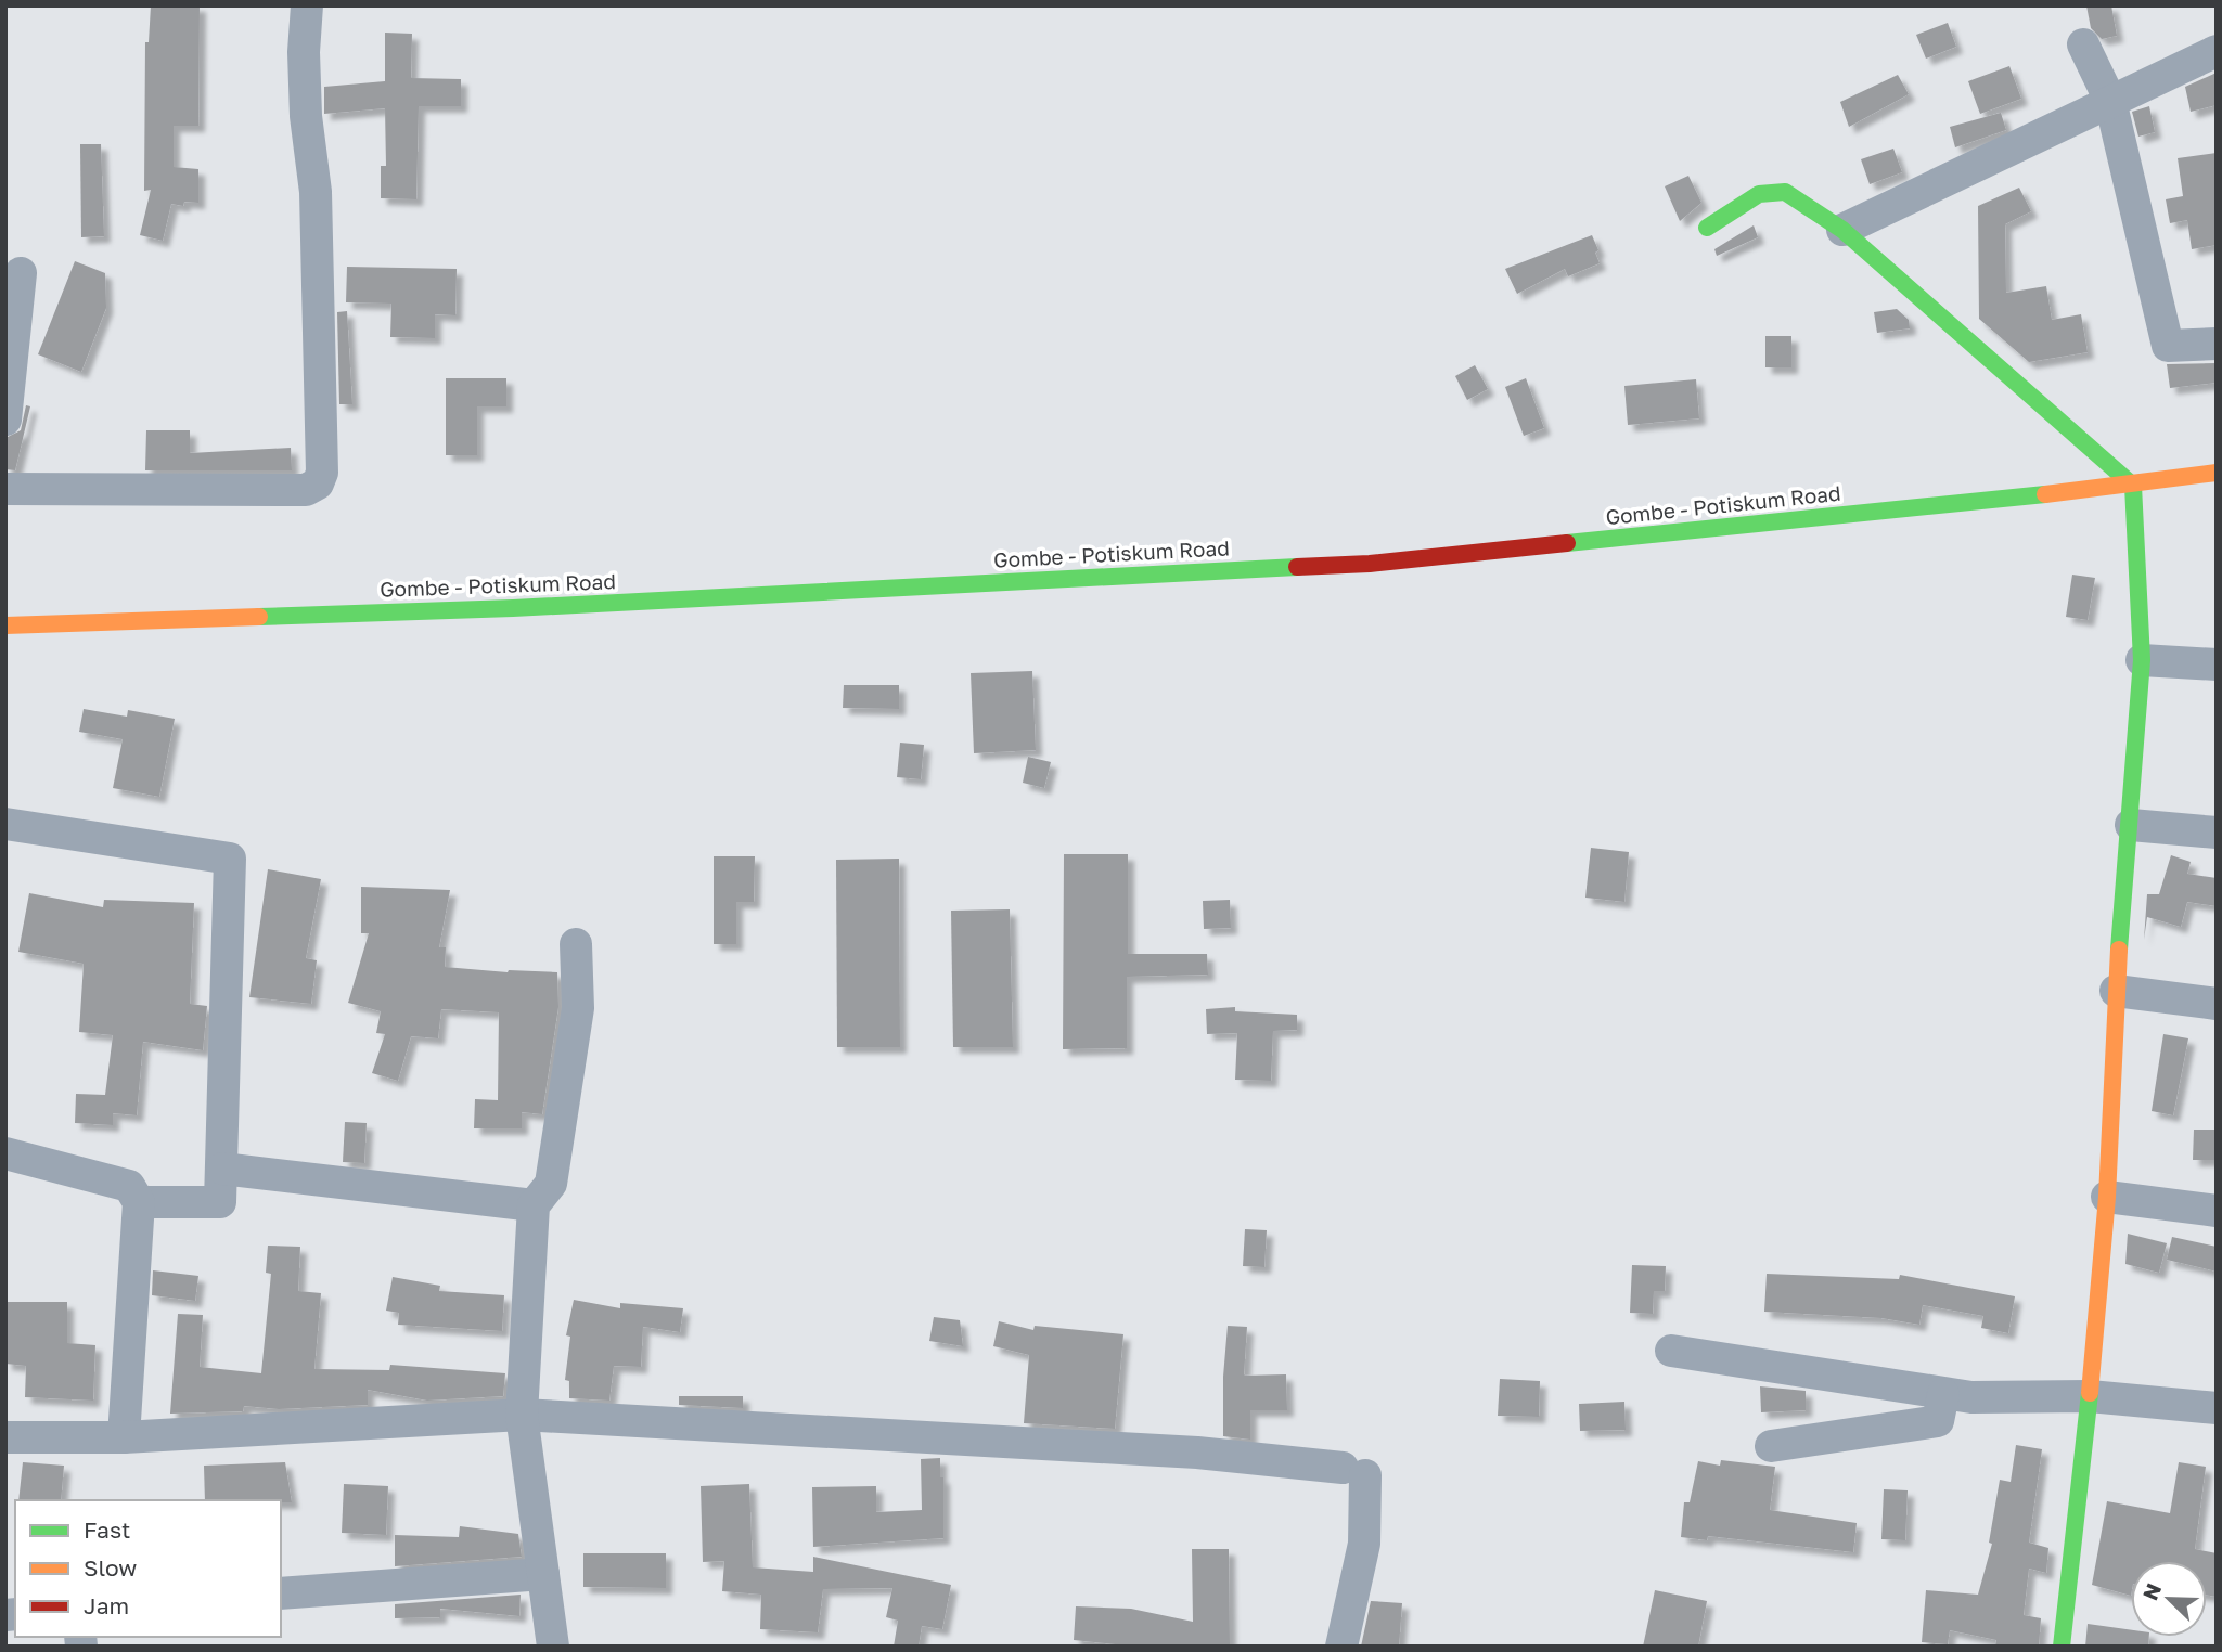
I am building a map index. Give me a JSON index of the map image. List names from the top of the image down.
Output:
{
  "streets": {
    "main road": ["Gombe - Potiskum Road"]
  },
  "legend": ["Fast", "Slow", "Jam"],
  "north": "top left"
}
